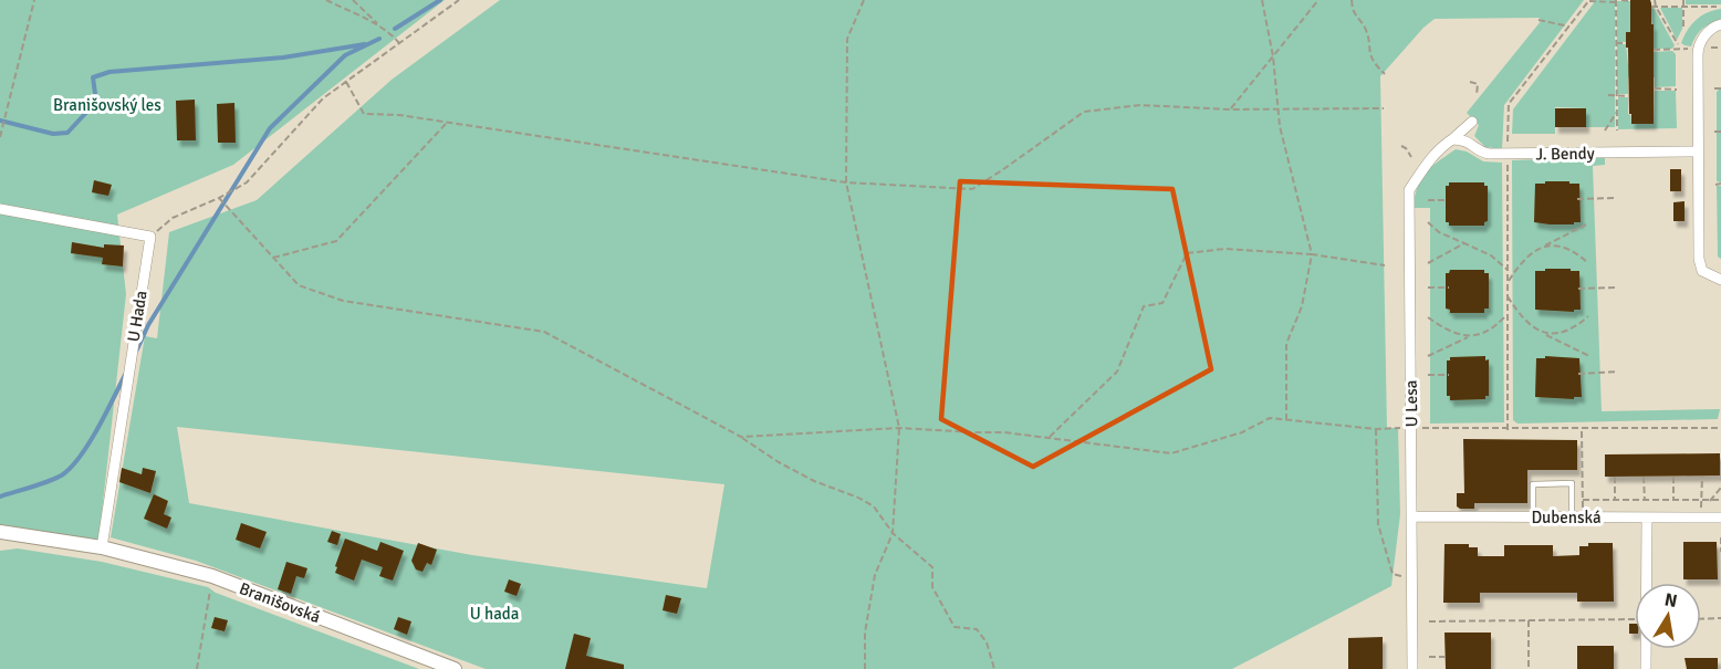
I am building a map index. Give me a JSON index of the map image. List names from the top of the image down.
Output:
{
  "streets": {
    "street": [
      "J. Bendy",
      "U Hada",
      "U Lesa",
      "Dubenská",
      "Branišovská"
    ]
  },
  "crossings": [
    ["J. Bendy", "U Lesa"],
    ["U Hada", "Branišovská"],
    ["U Lesa", "Dubenská"]
  ],
  "parks": ["Branišovský les", "U hada"],
  "north": "top"
}
